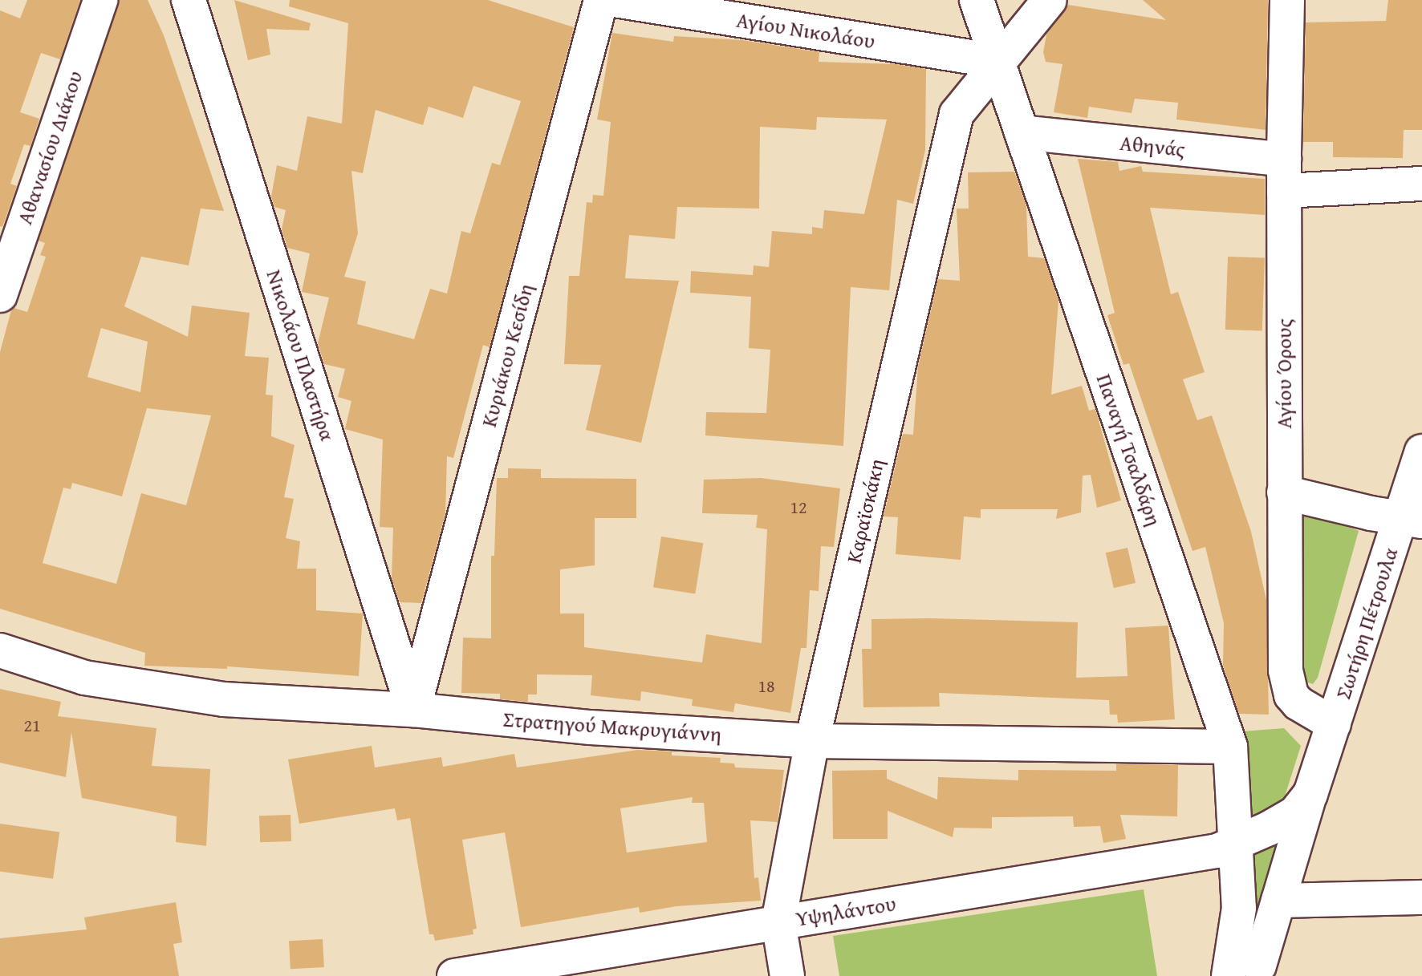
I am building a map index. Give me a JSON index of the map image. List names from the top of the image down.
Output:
{
  "streets": {
    "street": [
      "Αγίου Νικολάου",
      "Αθηνάς",
      "Αθανασίου Διάκου",
      "Νικολάου Πλαστήρα",
      "Κυριάκου Κεσίδη",
      "Αγίου Όρους",
      "Παναγή Τσαλδάρη",
      "Καραϊσκάκη",
      "Σωτήρη Πέτρουλα",
      "Στρατηγού Μακρυγιάννη",
      "Υψηλάντου"
    ]
  },
  "crossings": [
    ["Αγίου Νικολάου", "Παναγή Τσαλδάρη"],
    ["Αγίου Νικολάου", "Καραϊσκάκη"],
    ["Αθηνάς", "Αγίου Όρους"],
    ["Αθηνάς", "Παναγή Τσαλδάρη"],
    ["Νικολάου Πλαστήρα", "Κυριάκου Κεσίδη"],
    ["Νικολάου Πλαστήρα", "Στρατηγού Μακρυγιάννη"],
    ["Κυριάκου Κεσίδη", "Στρατηγού Μακρυγιάννη"],
    ["Αγίου Όρους", "Σωτήρη Πέτρουλα"],
    ["Παναγή Τσαλδάρη", "Καραϊσκάκη"],
    ["Παναγή Τσαλδάρη", "Σωτήρη Πέτρουλα"],
    ["Παναγή Τσαλδάρη", "Στρατηγού Μακρυγιάννη"],
    ["Παναγή Τσαλδάρη", "Υψηλάντου"],
    ["Καραϊσκάκη", "Στρατηγού Μακρυγιάννη"],
    ["Καραϊσκάκη", "Υψηλάντου"],
    ["Σωτήρη Πέτρουλα", "Υψηλάντου"]
  ],
  "house_numbers": ["12", "18", "21"]
}
